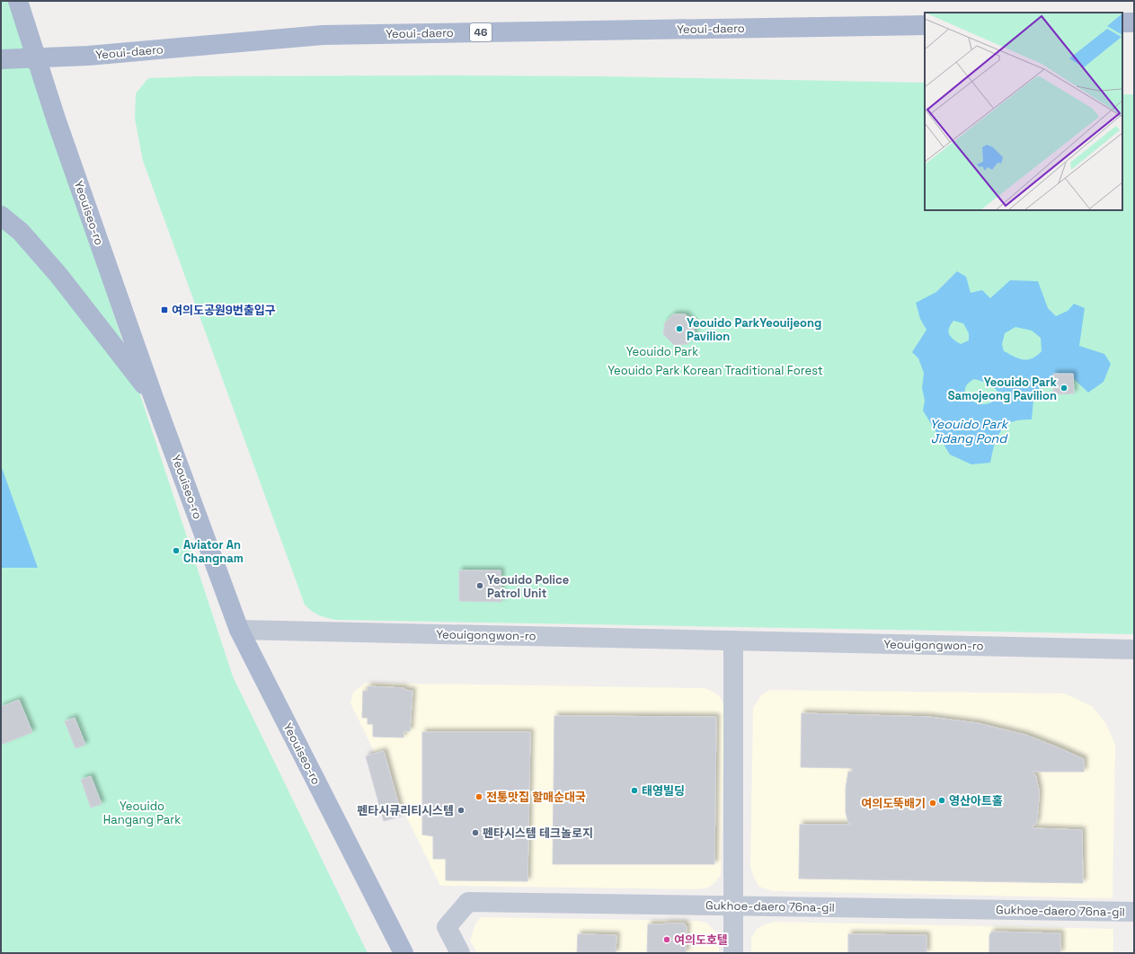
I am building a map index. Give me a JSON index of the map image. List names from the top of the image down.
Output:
{
  "streets": {
    "main road": ["Yeoui-daero", "46", "Yeouiseo-ro"],
    "street": ["Yeouigongwon-ro", "Gukhoe-daero 76na-gil"]
  },
  "crossings": [
    ["Yeoui-daero", "Yeouiseo-ro"],
    ["Yeouiseo-ro", "Yeouigongwon-ro"]
  ],
  "water": ["Yeouido Park Jidang Pond"],
  "parks": ["Yeouido Park", "Yeouido Park Korean Traditional Forest", "Yeouido Hangang Park"],
  "places": {
    "transit": ["여의도공원9번출입구"],
    "other": [
      "Yeouido ParkYeouijeong Pavilion",
      "Yeouido Park Samojeong Pavilion",
      "Aviator An Changnam",
      "Yeouido Police Patrol Unit",
      "태영빌딩",
      "전통맛집 할매순대국",
      "영산아트홀",
      "여의도뚝배기",
      "펜타시큐리티시스템",
      "펜타시스템 테크놀로지",
      "여의도호텔"
    ]
  }
}
